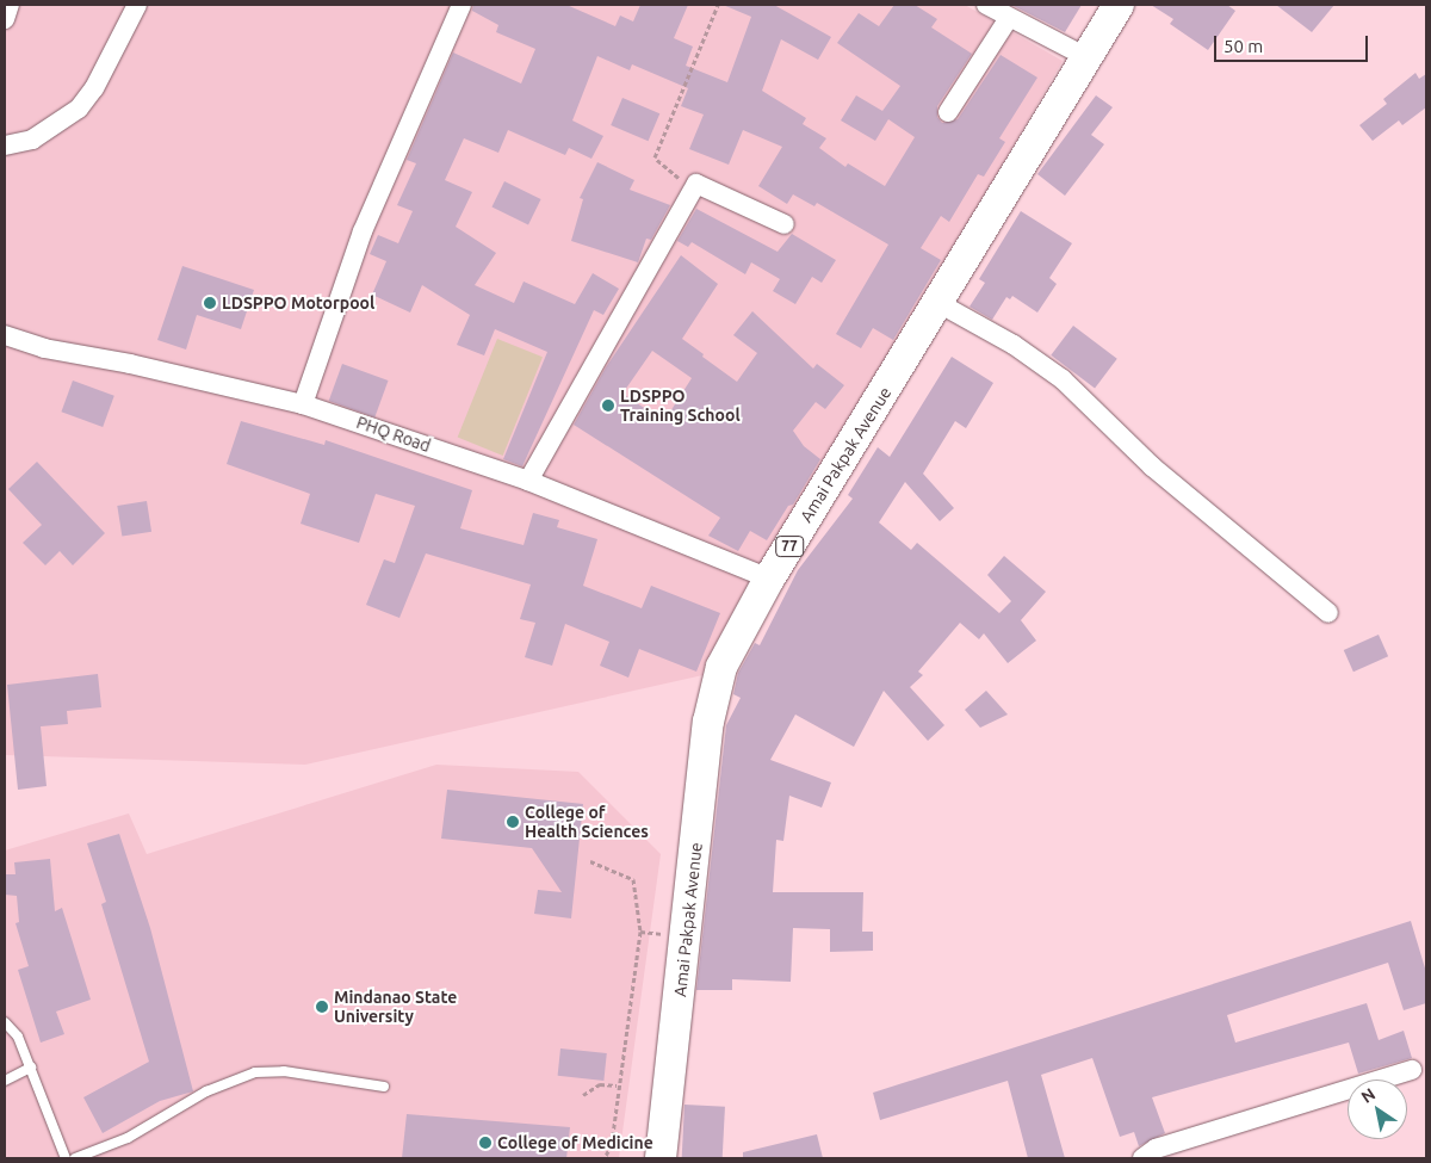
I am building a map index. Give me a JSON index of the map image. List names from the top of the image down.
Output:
{
  "streets": {
    "highway": ["Amai Pakpak Avenue", "77"],
    "street": ["PHQ Road"]
  },
  "crossings": [
    ["PHQ Road", "Amai Pakpak Avenue"]
  ],
  "places": [
    "LDSPPO Motorpool",
    "LDSPPO Training School",
    "College of Health Sciences",
    "Mindanao State University",
    "College of Medicine"
  ],
  "scale_bar": "50 m",
  "north": "top left"
}
